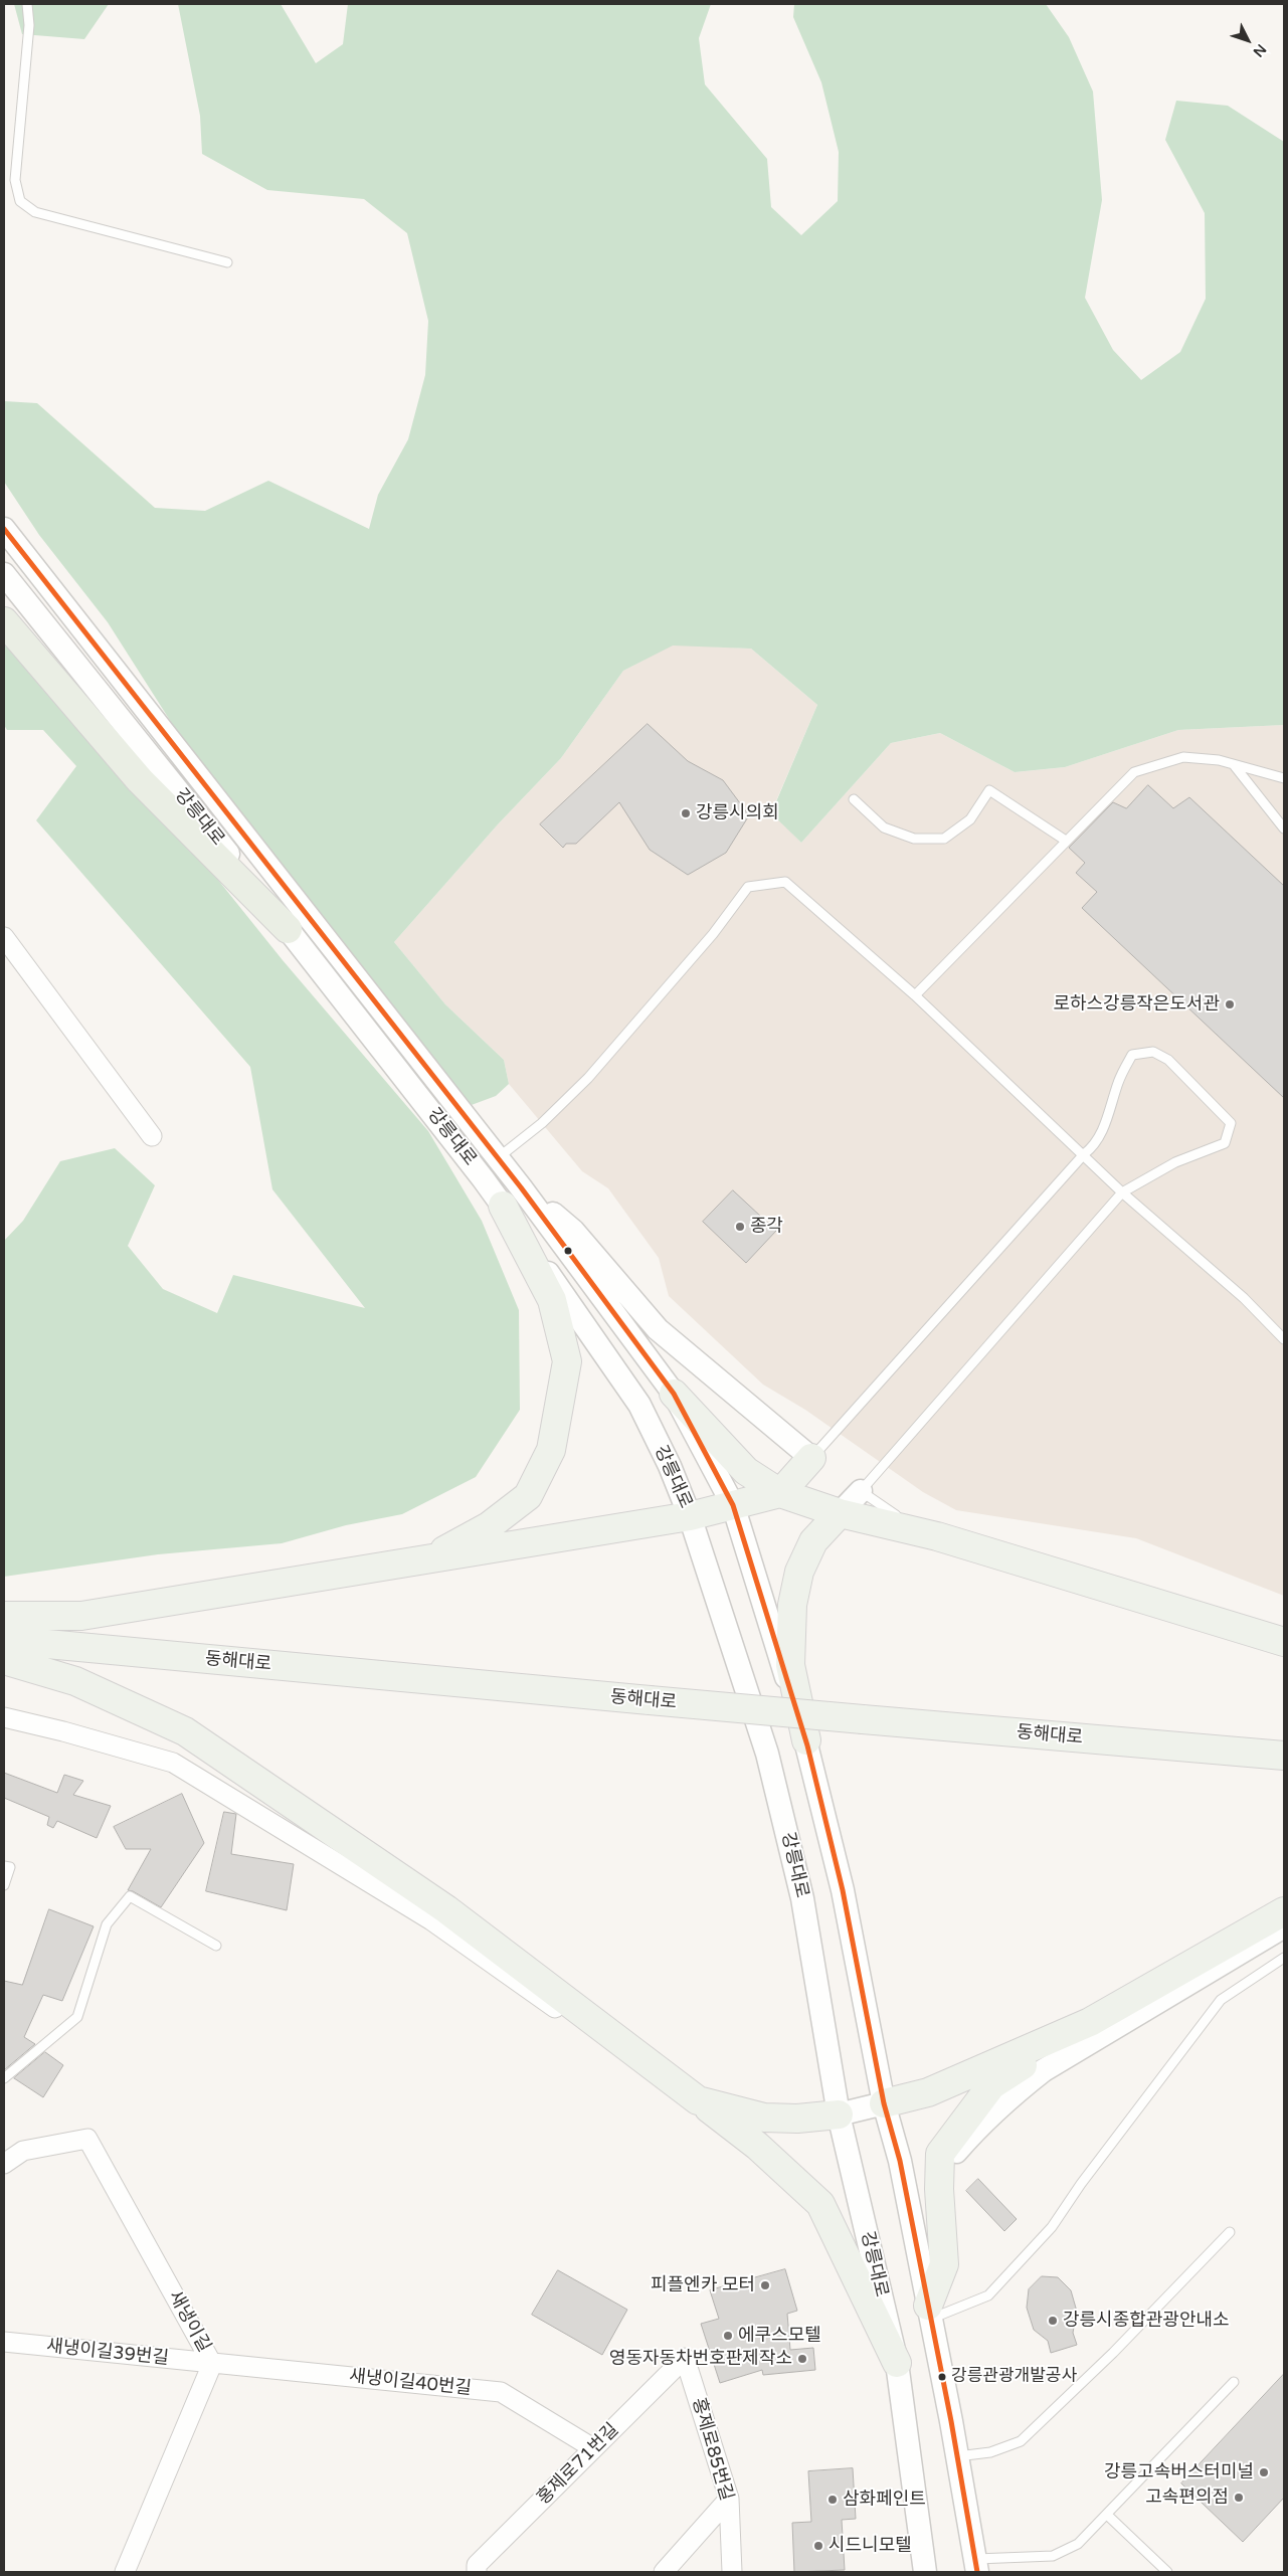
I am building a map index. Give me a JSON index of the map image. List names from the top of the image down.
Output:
{
  "streets": {
    "main road": ["동해대로"],
    "street": [
      "강릉대로",
      "새냉이길",
      "새냉이길39번길",
      "새냉이길40번길",
      "홍제로85번길",
      "홍제로71번길"
    ]
  },
  "crossings": [
    ["새냉이길", "새냉이길39번길"],
    ["새냉이길", "새냉이길40번길"],
    ["새냉이길39번길", "새냉이길40번길"],
    ["새냉이길40번길", "홍제로71번길"],
    ["홍제로85번길", "홍제로71번길"]
  ],
  "places": [
    "강릉시의회",
    "로하스강릉작은도서관",
    "종각",
    "피플엔카 모터",
    "강릉시종합관광안내소",
    "에쿠스모텔",
    "영동자동차번호판제작소",
    "강릉관광개발공사",
    "강릉고속버스터미널",
    "고속편의점",
    "삼화페인트",
    "시드니모텔"
  ],
  "north": "bottom right"
}
